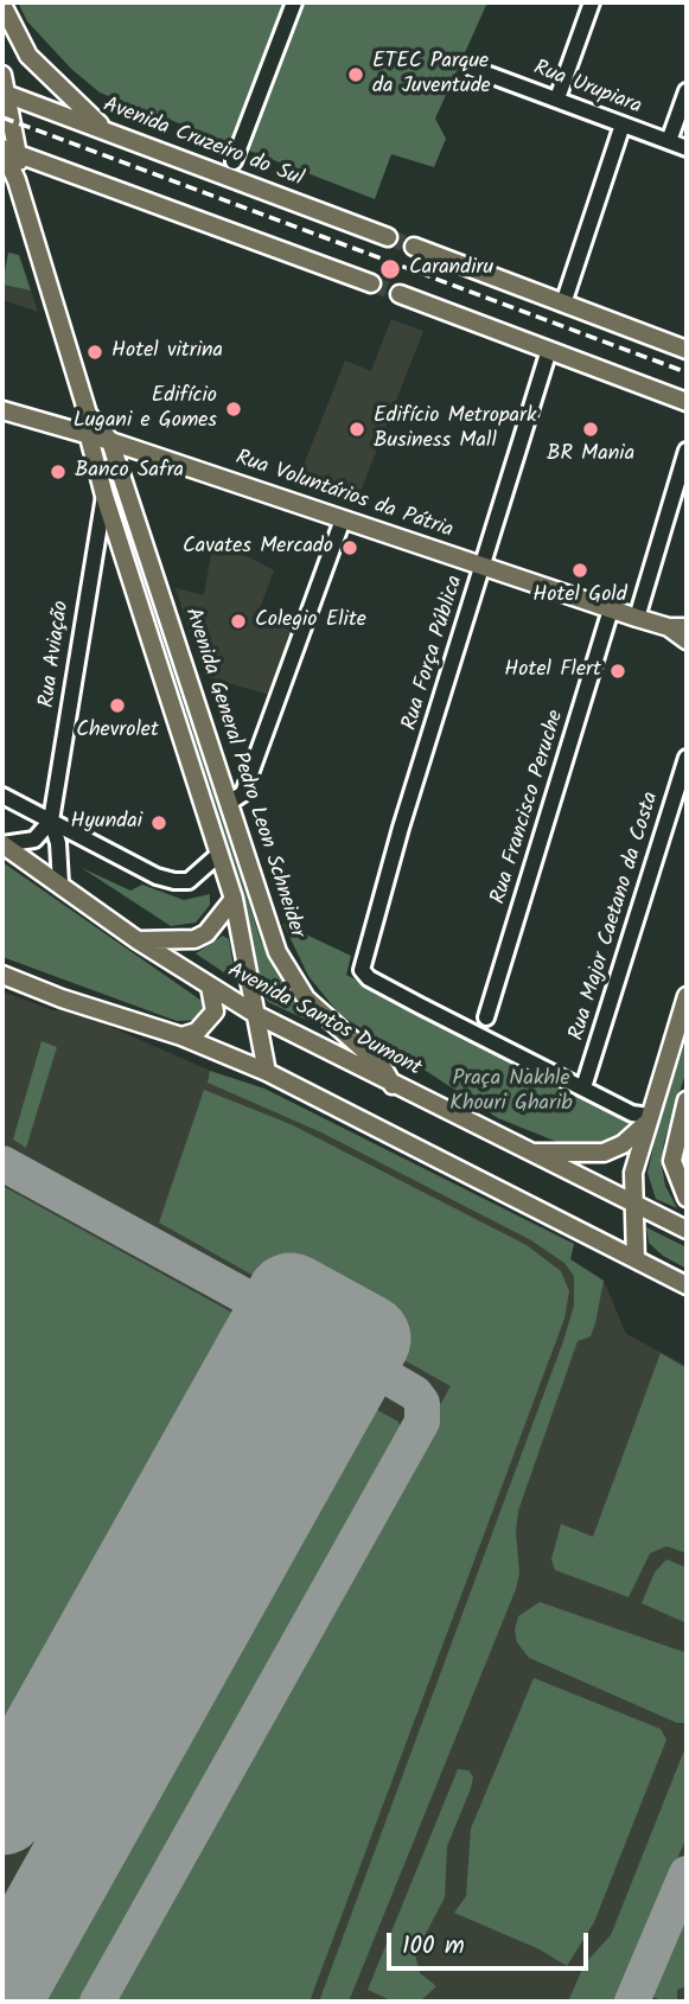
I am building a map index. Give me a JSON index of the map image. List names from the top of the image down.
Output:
{
  "streets": {
    "main road": [
      "Avenida Cruzeiro do Sul",
      "Rua Voluntários da Pátria",
      "Avenida General Pedro Leon Schneider",
      "Avenida Santos Dumont"
    ],
    "street": [
      "Rua Urupiara",
      "Rua Força Pública",
      "Rua Aviação",
      "Rua Francisco Peruche",
      "Rua Major Caetano da Costa"
    ]
  },
  "crossings": [
    ["Rua Voluntários da Pátria", "Rua Força Pública"],
    ["Rua Voluntários da Pátria", "Avenida General Pedro Leon Schneider"],
    ["Rua Voluntários da Pátria", "Rua Francisco Peruche"],
    ["Rua Força Pública", "Rua Major Caetano da Costa"],
    ["Rua Aviação", "Avenida Santos Dumont"],
    ["Avenida General Pedro Leon Schneider", "Avenida Santos Dumont"]
  ],
  "parks": ["Praça Nakhle Khouri Gharib"],
  "places": [
    "ETEC Parque da Juventude",
    "Carandiru",
    "Hotel vitrina",
    "Edifício Lugani e Gomes",
    "Edifício Metropark Business Mall",
    "BR Mania",
    "Banco Safra",
    "Cavates Mercado",
    "Hotel Gold",
    "Colegio Elite",
    "Hotel Flert",
    "Chevrolet",
    "Hyundai"
  ],
  "scale_bar": "100 m"
}
